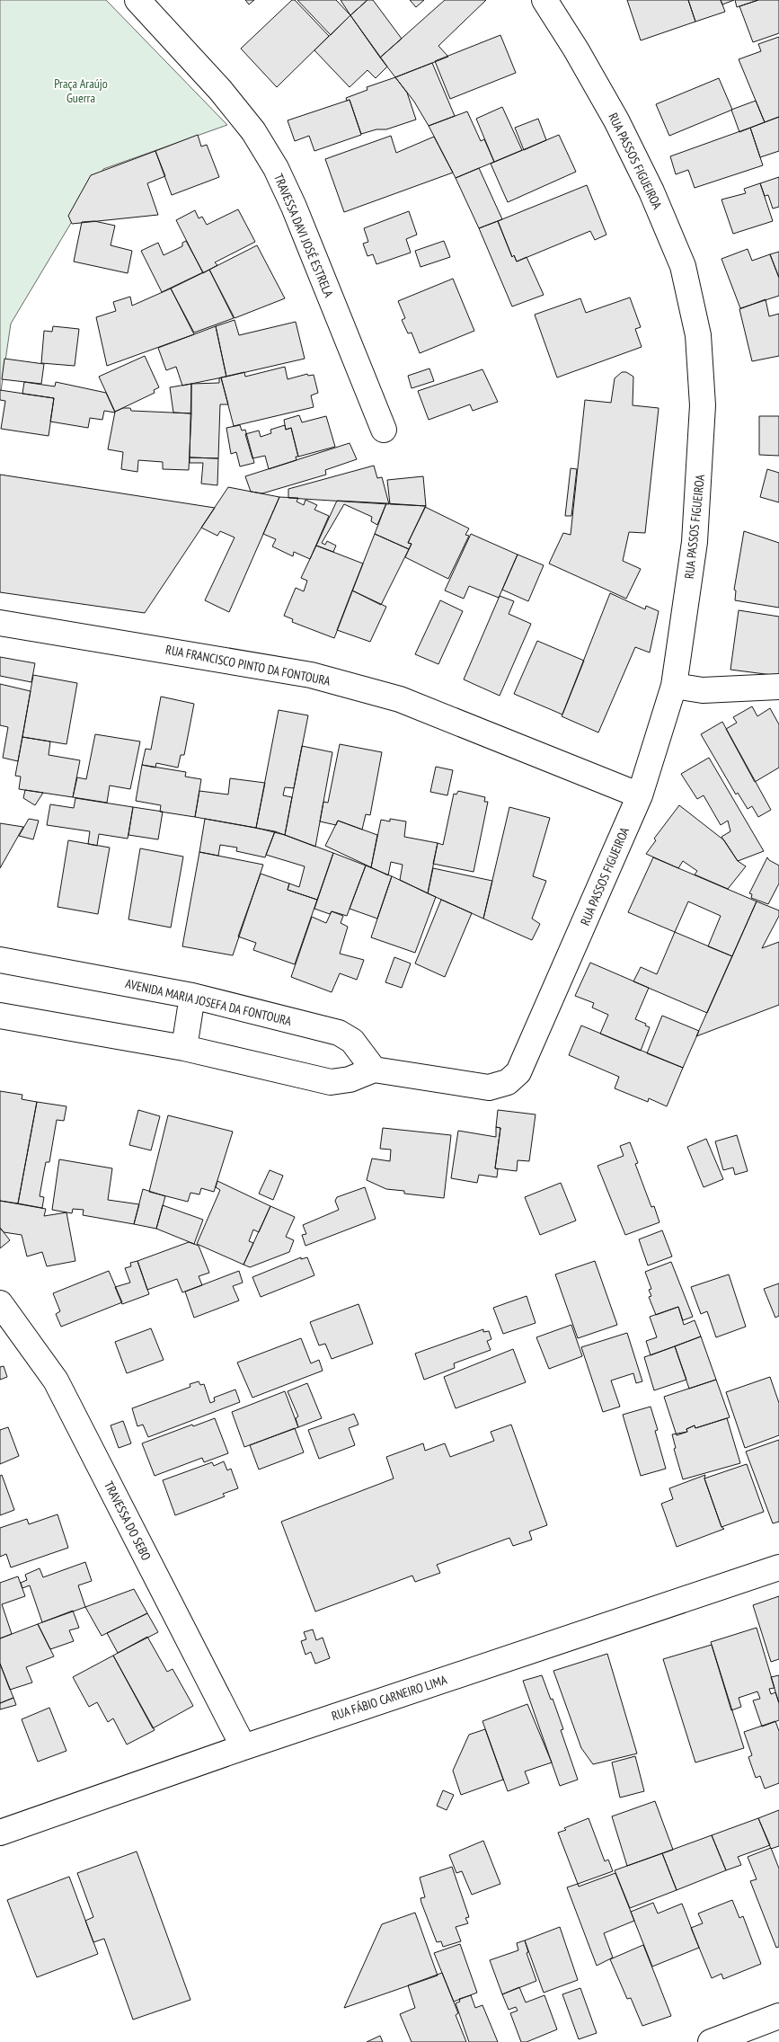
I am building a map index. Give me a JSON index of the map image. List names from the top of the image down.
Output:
{
  "streets": {
    "street": [
      "RUA PASSOS FIGUEIROA",
      "TRAVESSA DAVI JOSÉ ESTRELA",
      "RUA FRANCISCO PINTO DA FONTOURA",
      "AVENIDA MARIA JOSEFA DA FONTOURA",
      "TRAVESSA DO SEBO",
      "RUA FÁBIO CARNEIRO LIMA"
    ]
  },
  "crossings": [
    ["RUA PASSOS FIGUEIROA", "RUA FRANCISCO PINTO DA FONTOURA"],
    ["RUA PASSOS FIGUEIROA", "AVENIDA MARIA JOSEFA DA FONTOURA"],
    ["TRAVESSA DO SEBO", "RUA FÁBIO CARNEIRO LIMA"]
  ],
  "parks": ["Praça Araújo Guerra"]
}
